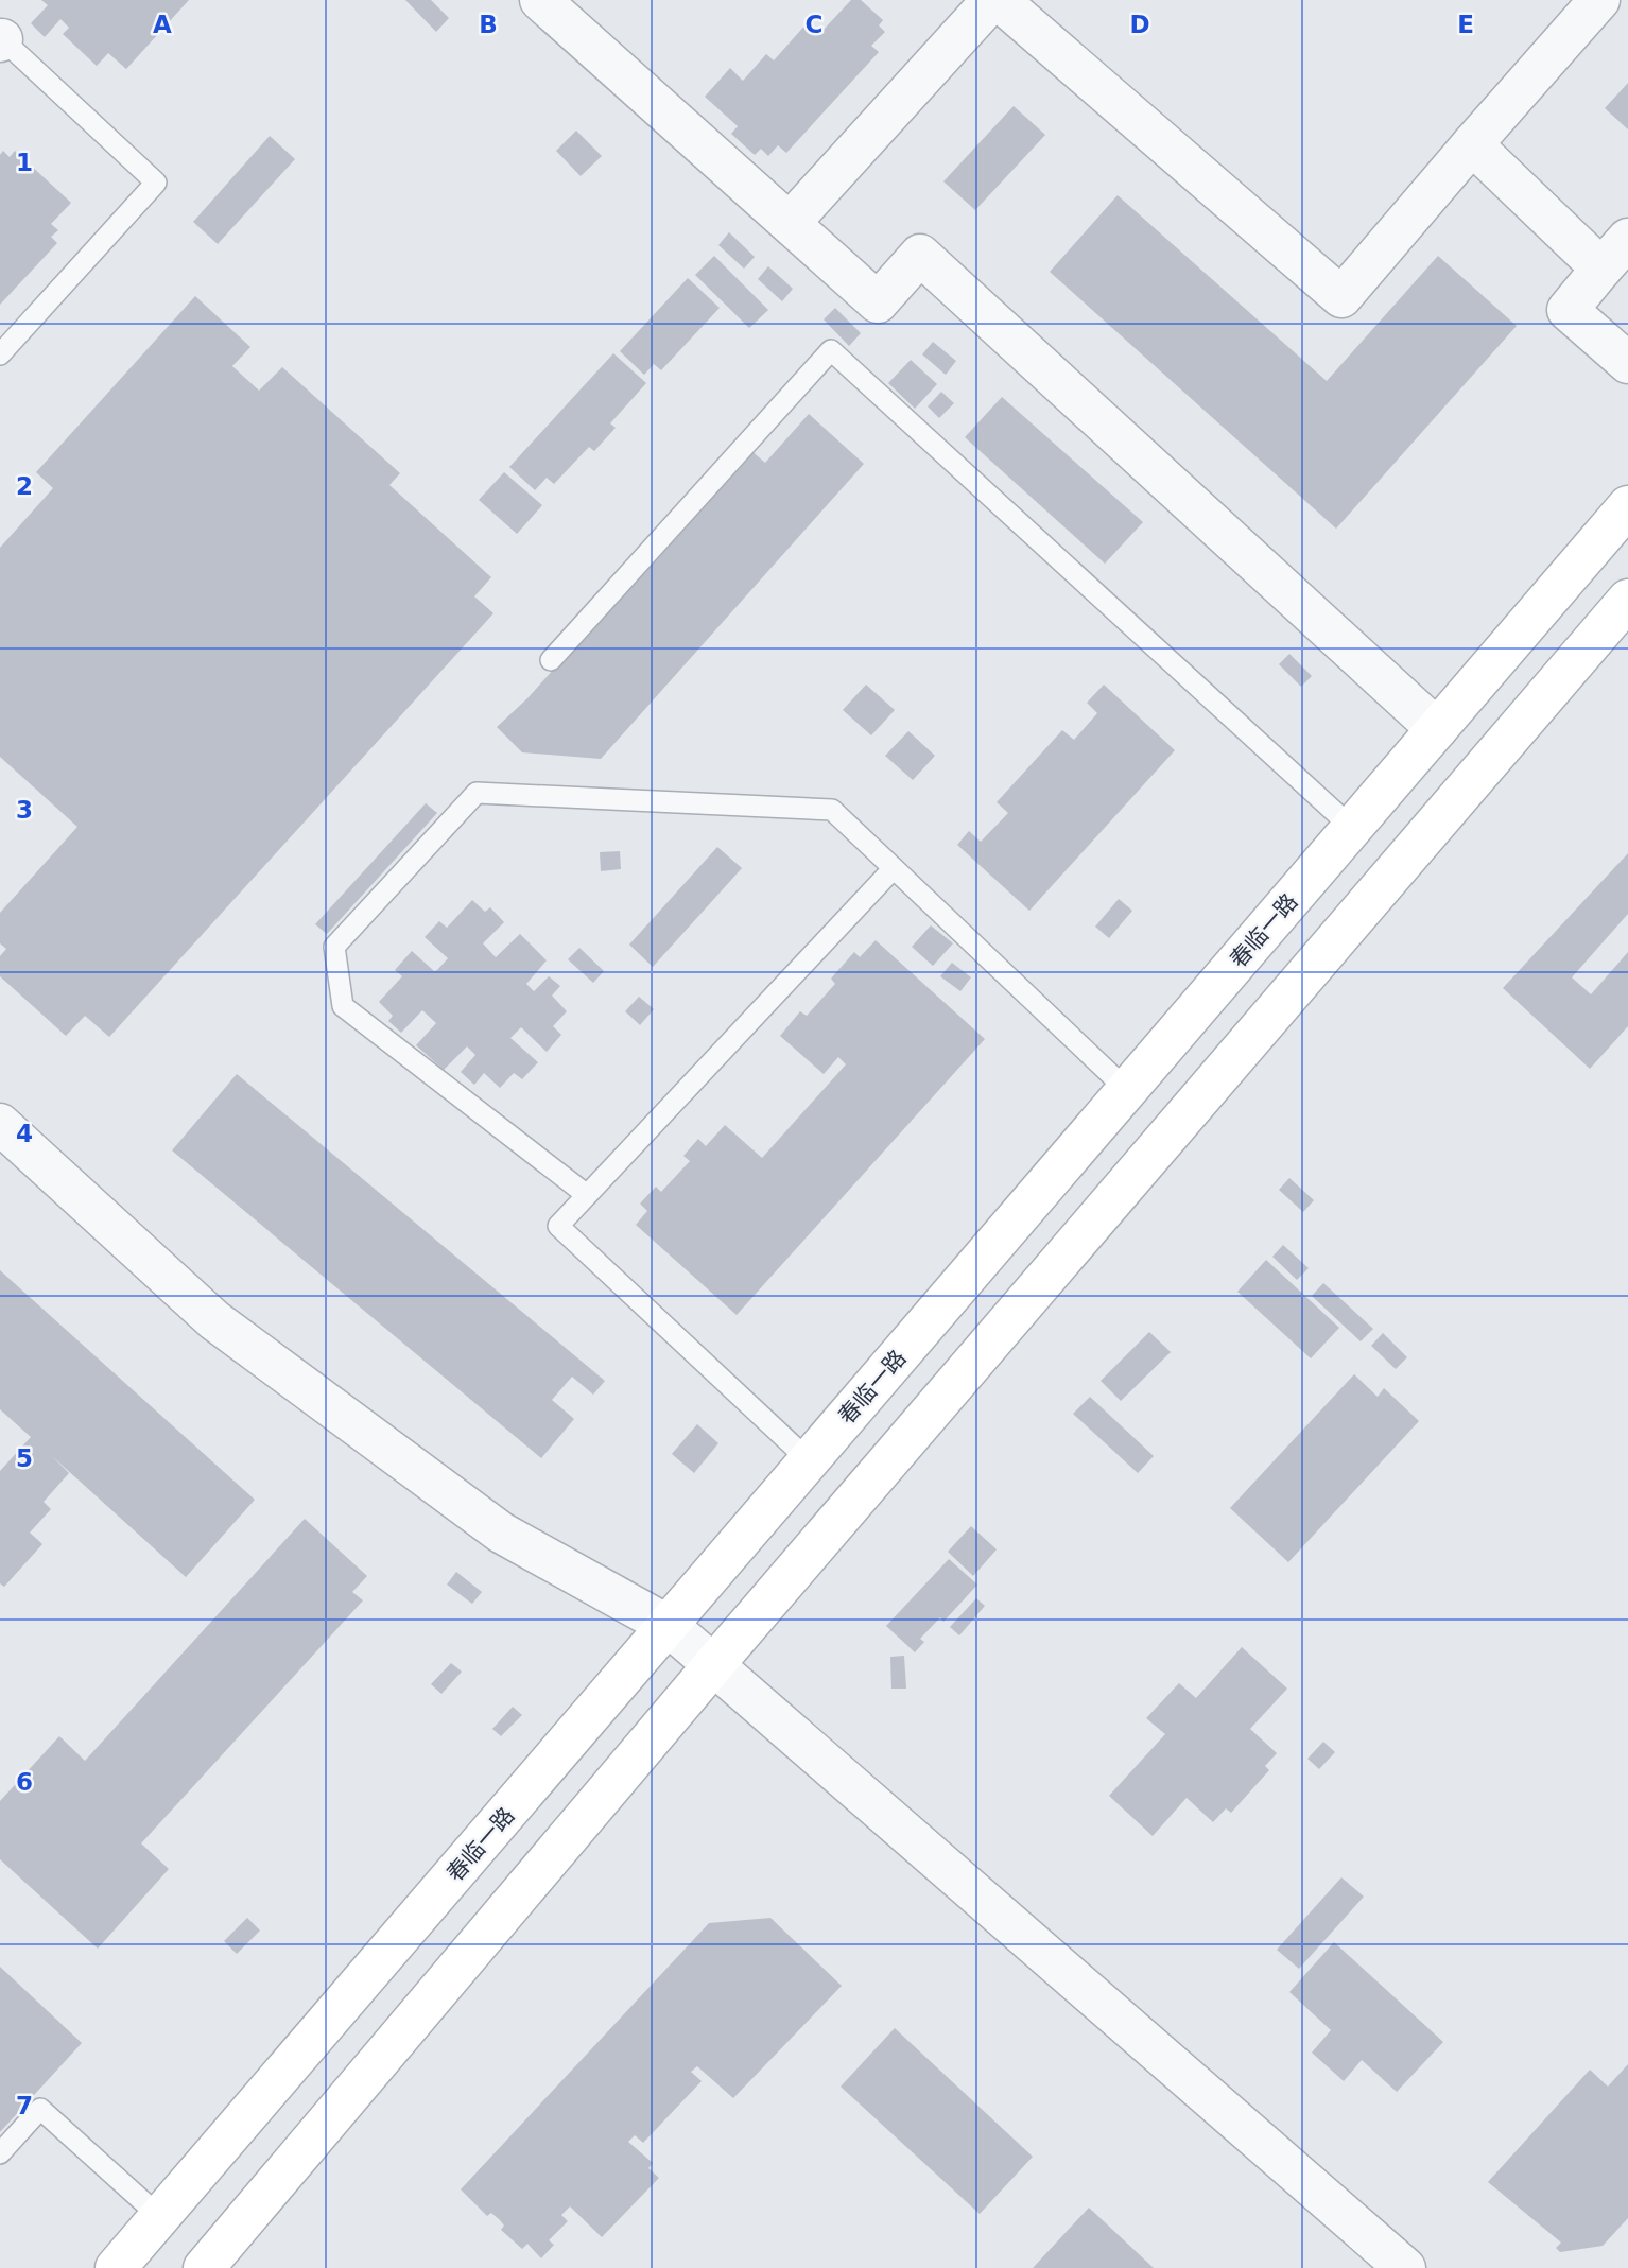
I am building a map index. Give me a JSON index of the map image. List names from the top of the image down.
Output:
{
  "streets": {
    "main road": ["春临一路"]
  },
  "grid": {
    "columns": [
      "A",
      "B",
      "C",
      "D",
      "E"
    ],
    "rows": [
      "1",
      "2",
      "3",
      "4",
      "5",
      "6",
      "7"
    ]
  }
}
